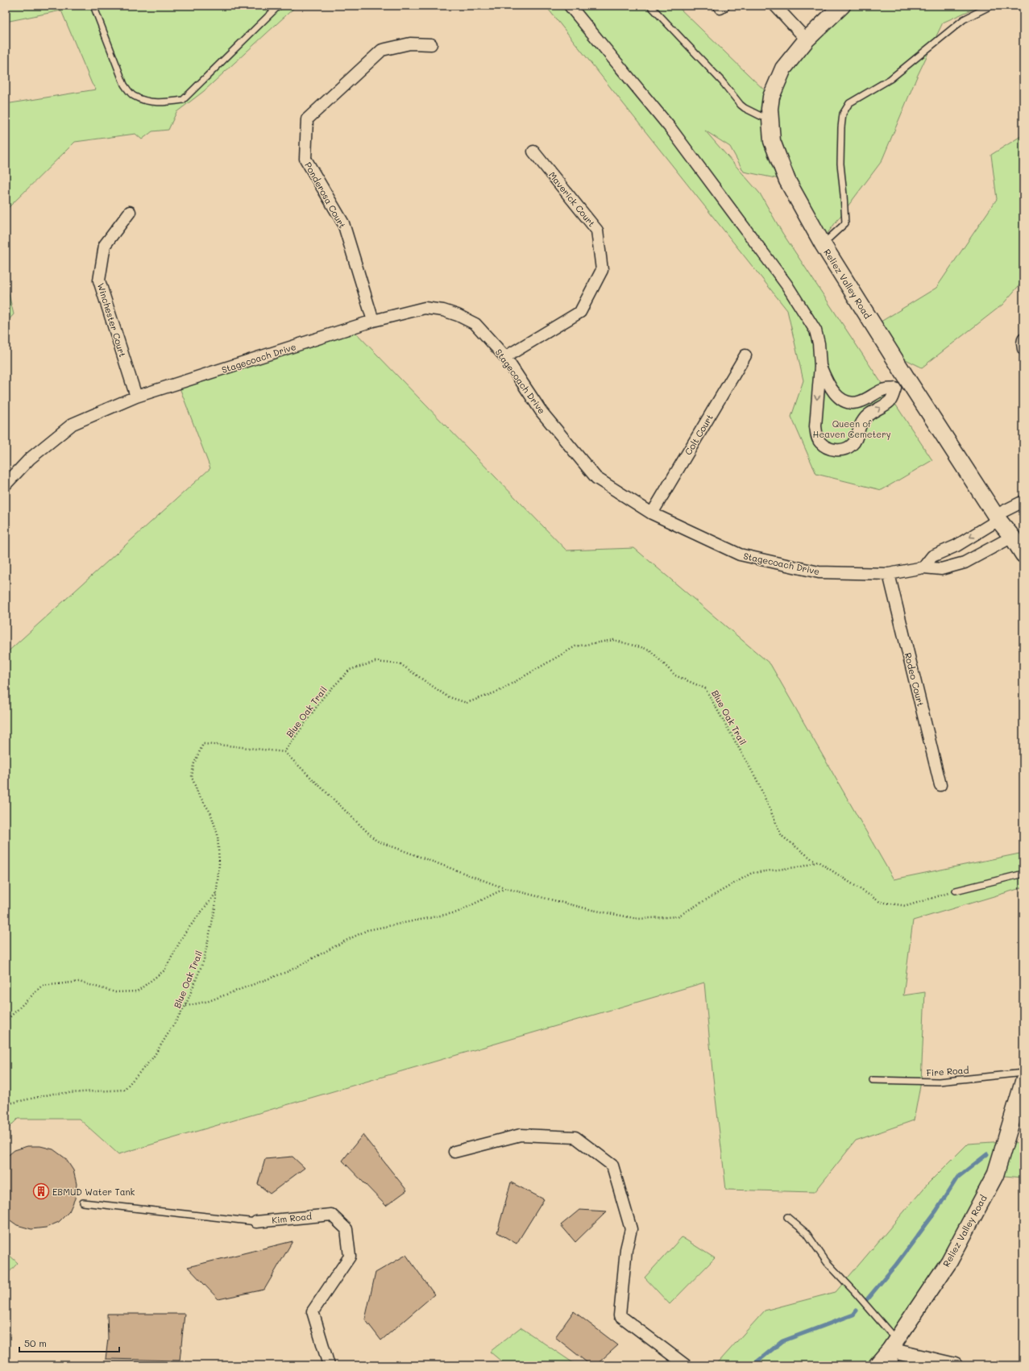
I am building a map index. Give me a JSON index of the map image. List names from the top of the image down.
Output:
{
  "streets": {
    "main road": ["Reliez Valley Road"],
    "street": [
      "Ponderosa Court",
      "Maverick Court",
      "Winchester Court",
      "Stagecoach Drive",
      "Colt Court",
      "Rodeo Court",
      "Kim Road"
    ],
    "lane": ["Fire Road"],
    "path": ["Blue Oak Trail"]
  },
  "crossings": [
    ["Ponderosa Court", "Stagecoach Drive"],
    ["Maverick Court", "Stagecoach Drive"],
    ["Reliez Valley Road", "Stagecoach Drive"],
    ["Winchester Court", "Stagecoach Drive"],
    ["Stagecoach Drive", "Colt Court"],
    ["Stagecoach Drive", "Rodeo Court"]
  ],
  "parks": ["Queen of Heaven Cemetery"],
  "places": {
    "building": ["EBMUD Water Tank"]
  },
  "scale_bar": "50 m"
}
